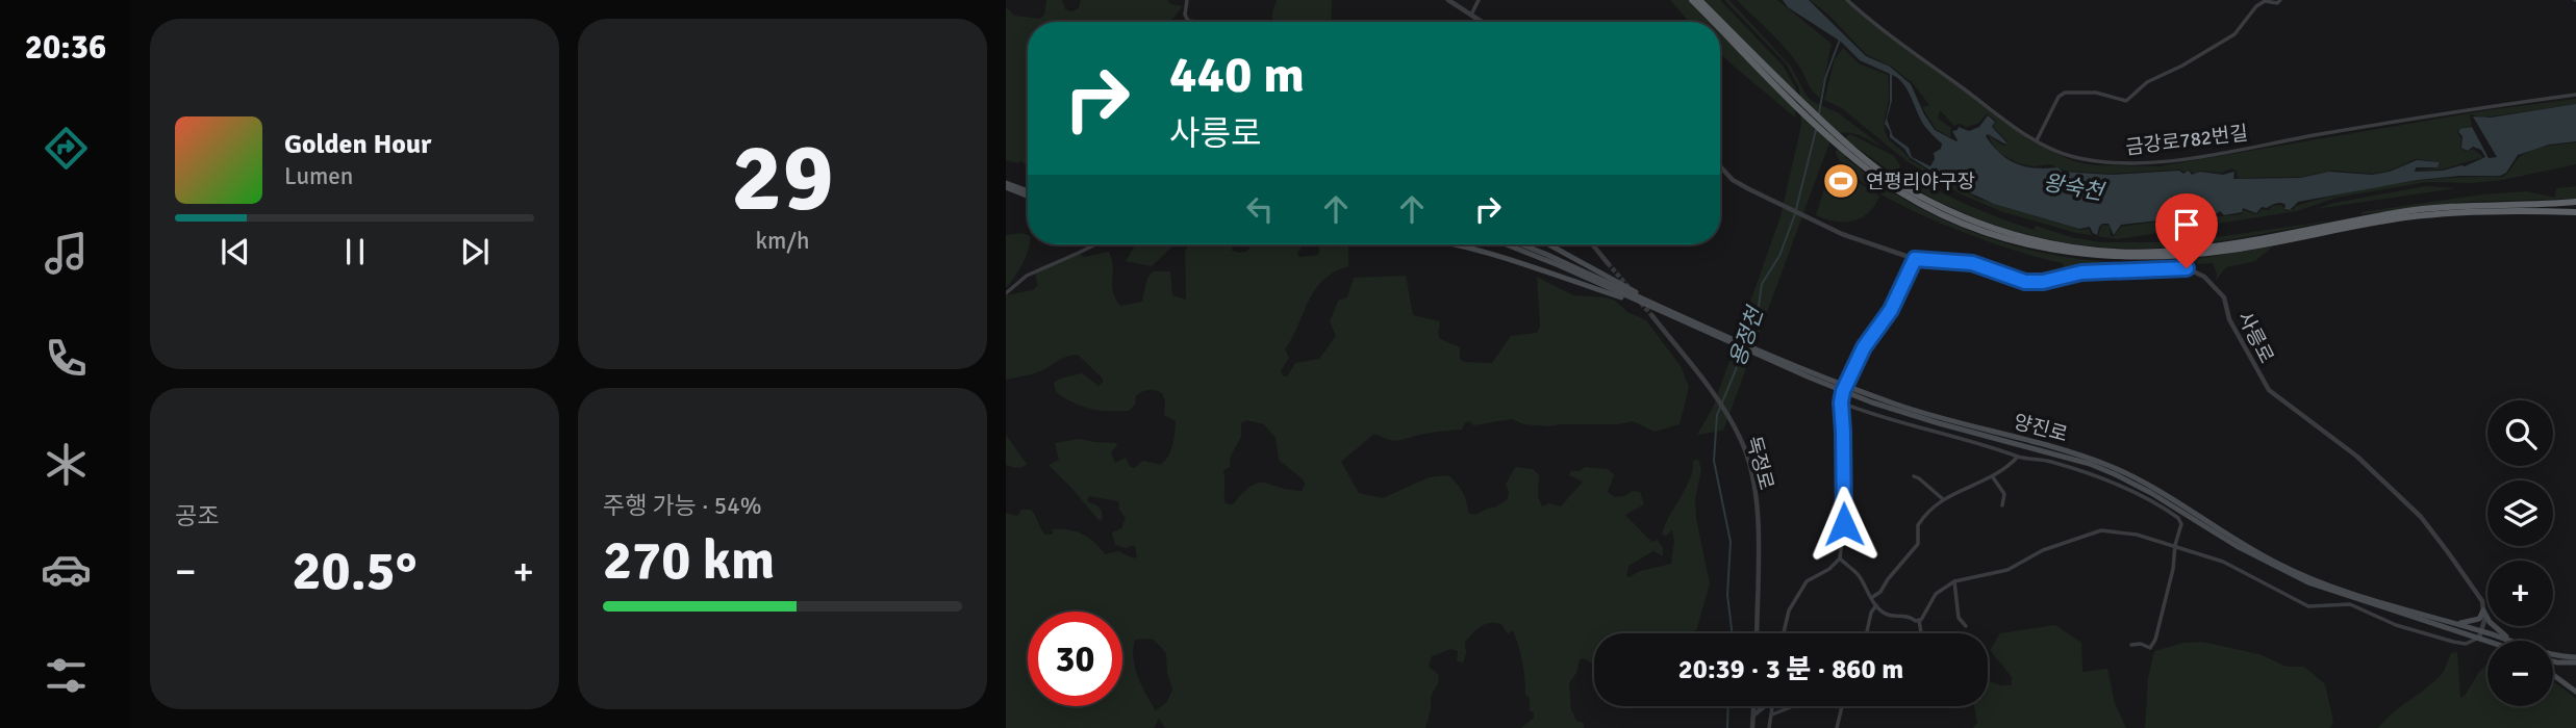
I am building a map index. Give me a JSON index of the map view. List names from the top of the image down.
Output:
{
  "streets": {
    "main road": ["양진로"],
    "street": ["금강로782번길", "사릉로", "독정로"]
  },
  "water": ["왕숙천", "용정천"],
  "places": {
    "sports": ["연평리야구장"]
  },
  "page": {
    "tabs": "20:36",
    "tile": [
      ["29", "km/h"],
      "공조",
      ["주행 가능 · 54%", "270 km"]
    ],
    "turn": ["440 m", "사릉로"],
    "song": ["Golden Hour", "Lumen"],
    "map_buttons": ["+", "−"],
    "heat": ["−", "20.5°", "+"],
    "limit": "30",
    "trip": "20:39 · 3 분 · 860 m"
  }
}
